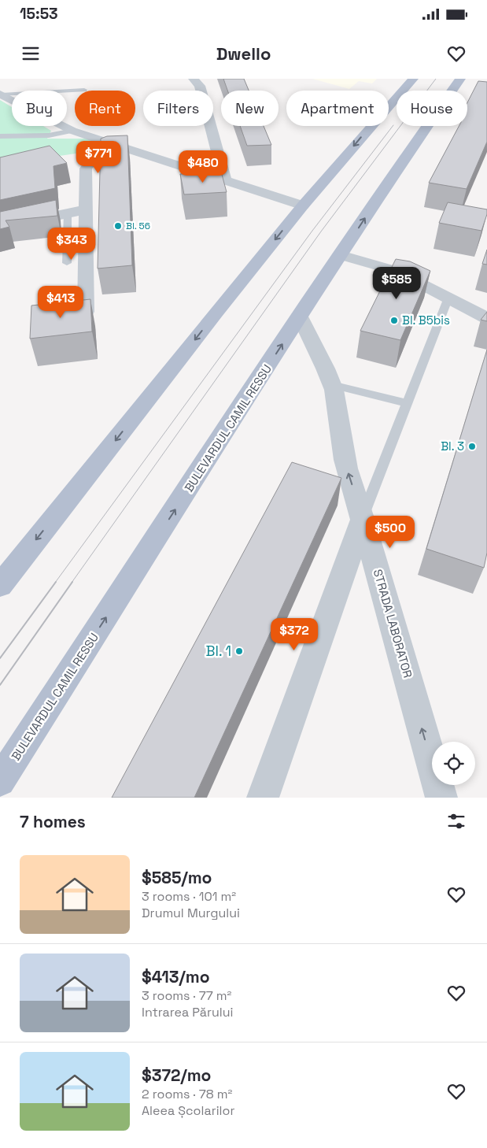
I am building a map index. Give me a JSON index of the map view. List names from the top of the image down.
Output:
{
  "streets": {
    "main road": ["BULEVARDUL CAMIL RESSU"],
    "street": ["STRADA LABORATOR"]
  },
  "crossings": [
    ["BULEVARDUL CAMIL RESSU", "STRADA LABORATOR"]
  ],
  "one_way": ["STRADA LABORATOR"],
  "places": [
    "Bl. 56",
    "Bl. B5bis",
    "Bl. 3",
    "Bl. 1"
  ],
  "page": {
    "status": "15:53",
    "header": "Dwello",
    "chip": [
      "Buy",
      "Rent",
      "Filters",
      "New",
      "Apartment",
      "House"
    ],
    "price": [
      "$771",
      "$480",
      "$343",
      "$585",
      "$413",
      "$500",
      "$372"
    ],
    "heading": "7 homes",
    "list": [
      {
        "name": "$585/mo",
        "note": "3 rooms · 101 m² · Drumul Murgului"
      },
      {
        "name": "$413/mo",
        "note": "3 rooms · 77 m² · Intrarea Părului"
      },
      {
        "name": "$372/mo",
        "note": "2 rooms · 78 m² · Aleea Școlarilor"
      }
    ]
  }
}
